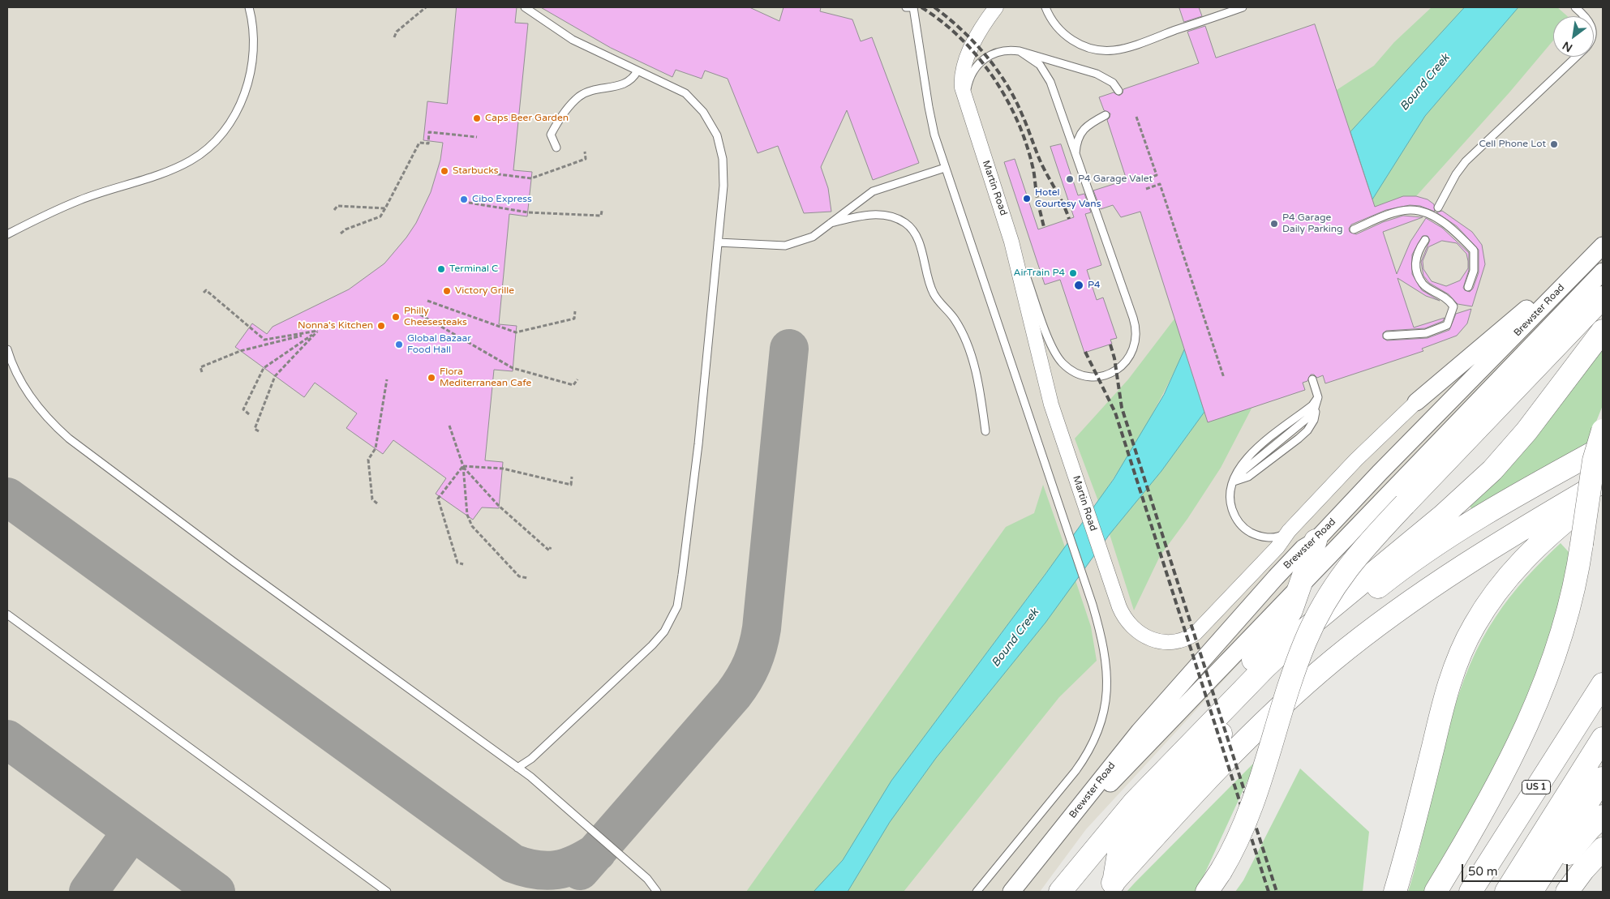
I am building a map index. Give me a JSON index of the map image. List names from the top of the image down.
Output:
{
  "streets": {
    "highway": ["US 1"],
    "street": ["Martin Road", "Brewster Road"]
  },
  "water": ["Bound Creek"],
  "places": [
    "Caps Beer Garden",
    "Cell Phone Lot",
    "Starbucks",
    "P4 Garage Valet",
    "Hotel Courtesy Vans",
    "Cibo Express",
    "P4 Garage Daily Parking",
    "Terminal C",
    "AirTrain P4",
    "P4",
    "Victory Grille",
    "Philly Cheesesteaks",
    "Nonna's Kitchen",
    "Global Bazaar Food Hall",
    "Flora Mediterranean Cafe"
  ],
  "scale_bar": "50 m",
  "north": "bottom left"
}
